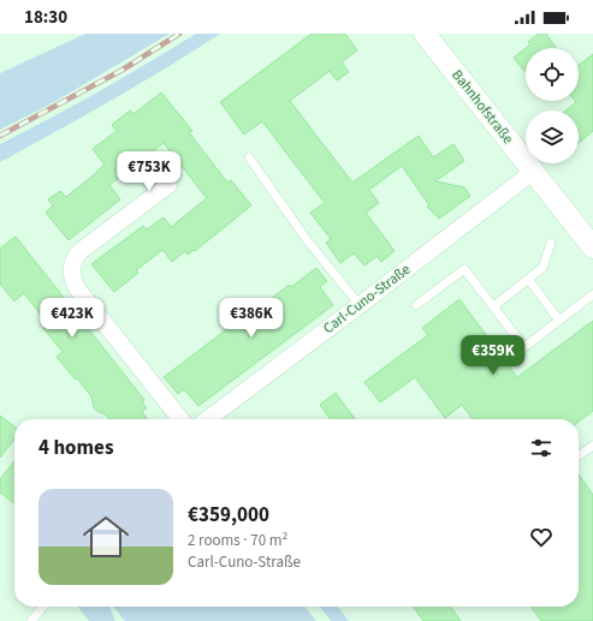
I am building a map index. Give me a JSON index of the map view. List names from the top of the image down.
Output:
{
  "streets": {
    "street": ["Bahnhofstraße", "Carl-Cuno-Straße"]
  },
  "crossings": [
    ["Bahnhofstraße", "Carl-Cuno-Straße"]
  ],
  "page": {
    "status": "18:30",
    "price": [
      "€753K",
      "€423K",
      "€386K",
      "€359K"
    ],
    "heading": "4 homes",
    "list": [
      {
        "name": "€359,000",
        "note": "2 rooms · 70 m² · Carl-Cuno-Straße"
      }
    ]
  }
}
